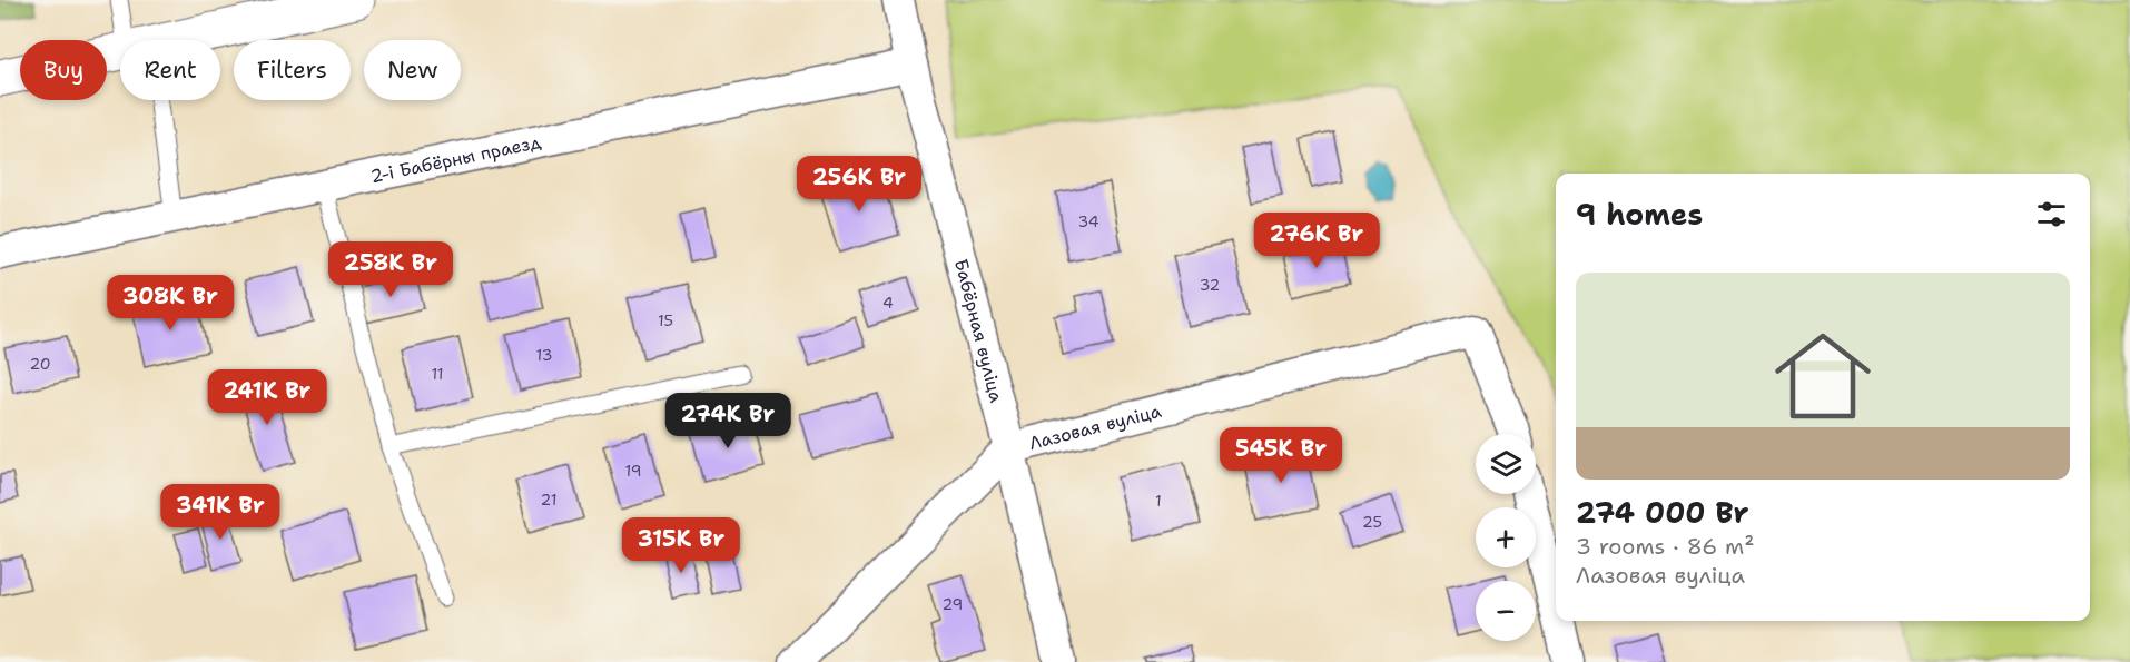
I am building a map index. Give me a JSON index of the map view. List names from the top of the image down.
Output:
{
  "streets": {
    "street": ["2-і Бабёрны праезд", "Бабёрная вуліца", "Лазовая вуліца"]
  },
  "crossings": [
    ["2-і Бабёрны праезд", "Бабёрная вуліца"],
    ["Бабёрная вуліца", "Лазовая вуліца"]
  ],
  "house_numbers": [
    "34",
    "32",
    "4",
    "15",
    "13",
    "20",
    "11",
    "19",
    "21",
    "1",
    "25",
    "29"
  ],
  "page": {
    "chip": [
      "Buy",
      "Rent",
      "Filters",
      "New"
    ],
    "price": [
      "256K Br",
      "276K Br",
      "258K Br",
      "308K Br",
      "241K Br",
      "274K Br",
      "545K Br",
      "341K Br",
      "315K Br"
    ],
    "heading": "9 homes",
    "list": [
      {
        "name": "274 000 Br",
        "note": "3 rooms · 86 m² · Лазовая вуліца"
      }
    ],
    "map_buttons": ["+", "−"]
  }
}
